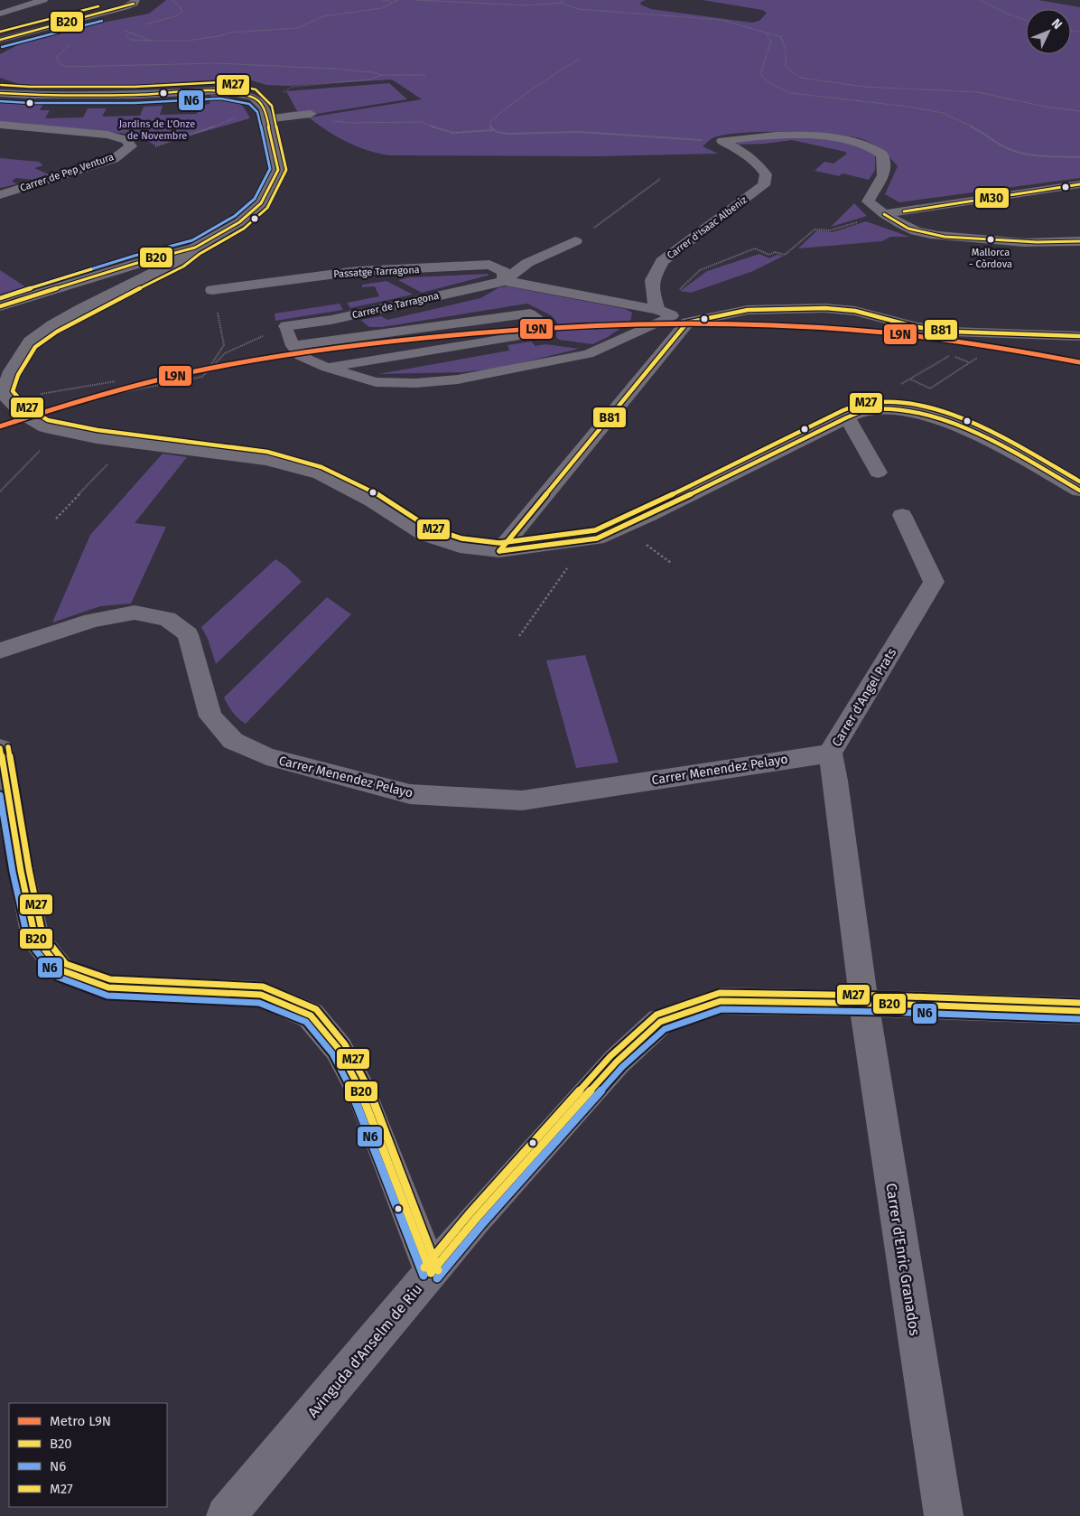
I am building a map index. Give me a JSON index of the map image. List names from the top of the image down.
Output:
{
  "streets": {
    "street": [
      "Carrer de Pep Ventura",
      "Carrer d'Isaac Albeniz",
      "Passatge Tarragona",
      "Carrer de Tarragona",
      "Carrer d'Angel Prats",
      "Carrer Menendez Pelayo",
      "Carrer d'Enric Granados",
      "Avinguda d'Anselm de Riu"
    ]
  },
  "crossings": [
    ["Carrer d'Isaac Albeniz", "Carrer de Tarragona"],
    ["Passatge Tarragona", "Carrer de Tarragona"],
    ["Carrer d'Angel Prats", "Carrer Menendez Pelayo"],
    ["Carrer d'Angel Prats", "Carrer d'Enric Granados"],
    ["Carrer d'Angel Prats", "Avinguda d'Anselm de Riu"],
    ["Carrer d'Enric Granados", "Avinguda d'Anselm de Riu"]
  ],
  "parks": ["Jardins de L'Onze de Novembre"],
  "places": ["Mallorca - Còrdova"],
  "lines": [
    "transit line B20",
    "transit line M27",
    "transit line N6",
    "transit line M30",
    "transit line B81",
    "metro line L9N"
  ],
  "legend": [
    "Metro L9N",
    "B20",
    "N6",
    "M27"
  ],
  "north": "top right"
}
